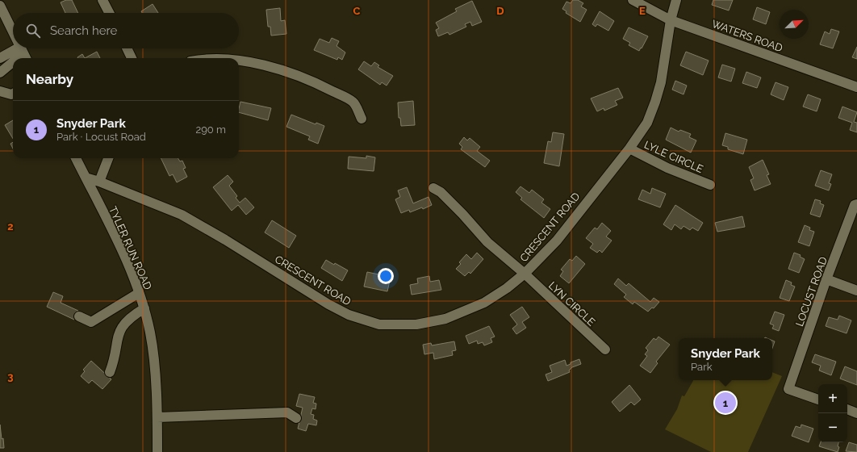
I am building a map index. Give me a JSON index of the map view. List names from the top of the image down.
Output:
{
  "streets": {
    "street": [
      "WATERS ROAD",
      "LYLE CIRCLE",
      "CRESCENT ROAD",
      "TYLER RUN ROAD",
      "LOCUST ROAD",
      "LYN CIRCLE"
    ]
  },
  "crossings": [
    ["WATERS ROAD", "CRESCENT ROAD"],
    ["LYLE CIRCLE", "CRESCENT ROAD"],
    ["CRESCENT ROAD", "TYLER RUN ROAD"],
    ["CRESCENT ROAD", "LYN CIRCLE"]
  ],
  "north": "top right",
  "page": {
    "search": "Search here",
    "heading": "Nearby",
    "list": [
      {
        "mark": "1",
        "name": "Snyder Park",
        "note": "Park · Locust Road",
        "value": "290 m"
      }
    ],
    "popup": ["Snyder Park", "Park"],
    "map_buttons": ["+", "−"],
    "pins": "1"
  },
  "grid": {
    "columns": ["C", "D", "E"],
    "rows": ["2", "3"]
  }
}
